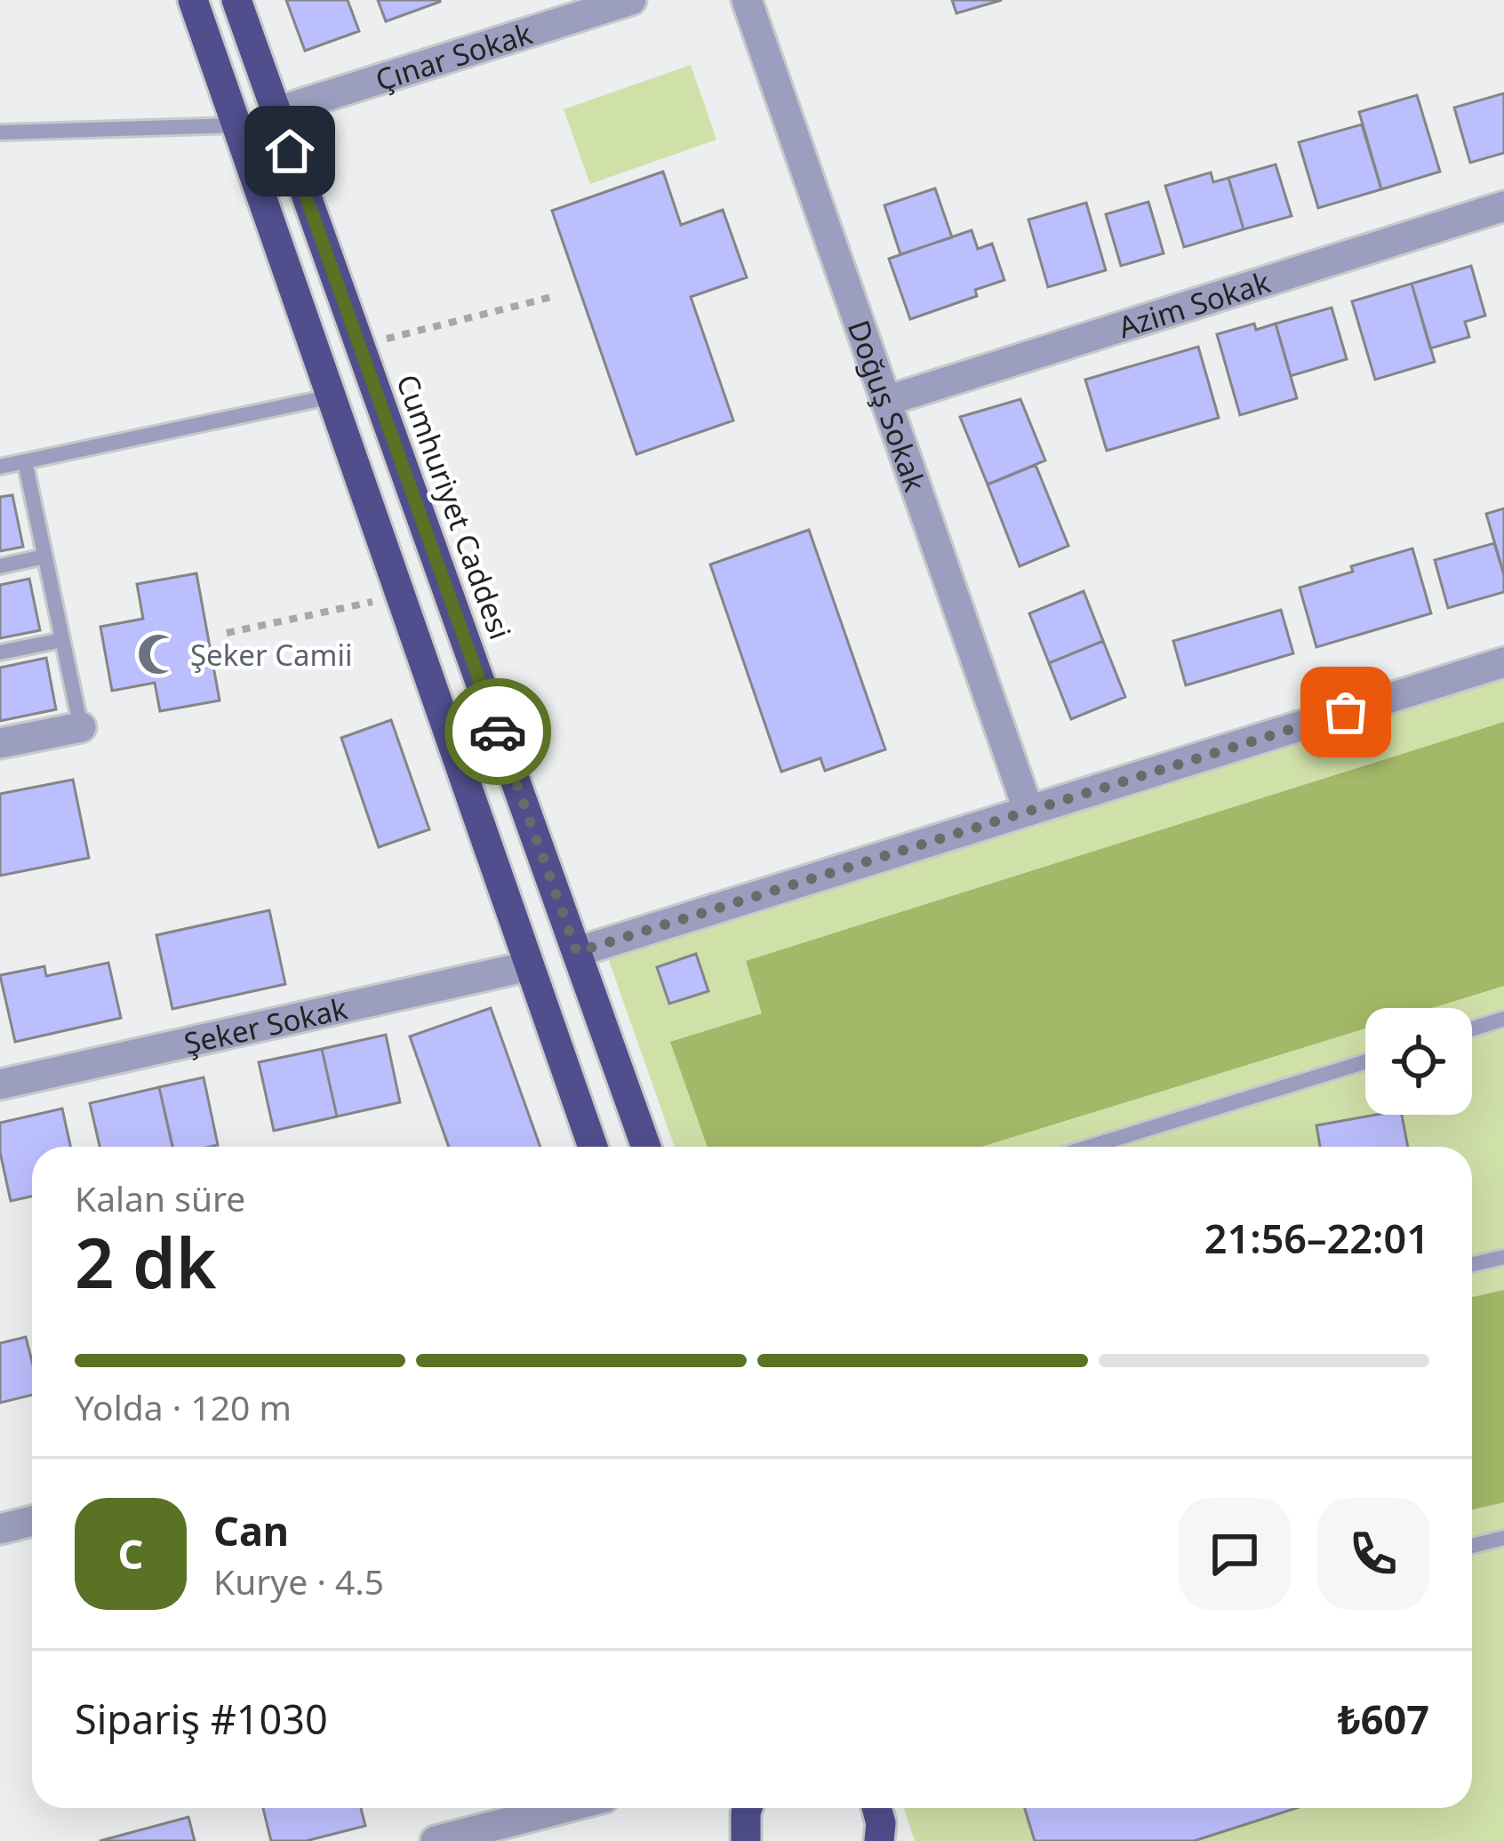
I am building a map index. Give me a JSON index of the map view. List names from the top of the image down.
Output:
{
  "streets": {
    "highway": ["Cumhuriyet Caddesi"],
    "street": [
      "Çınar Sokak",
      "Azim Sokak",
      "Doğuş Sokak",
      "Şeker Sokak"
    ]
  },
  "crossings": [
    ["Çınar Sokak", "Cumhuriyet Caddesi"],
    ["Azim Sokak", "Doğuş Sokak"]
  ],
  "places": {
    "mosque": ["Şeker Camii"]
  },
  "page": {
    "heading": ["2 dk", "Kalan süre", "21:56–22:01"],
    "panel": [
      "Can",
      "Kurye · 4.5",
      "Sipariş #1030",
      "₺607"
    ],
    "bar": "Yolda · 120 m",
    "round": "C"
  }
}
